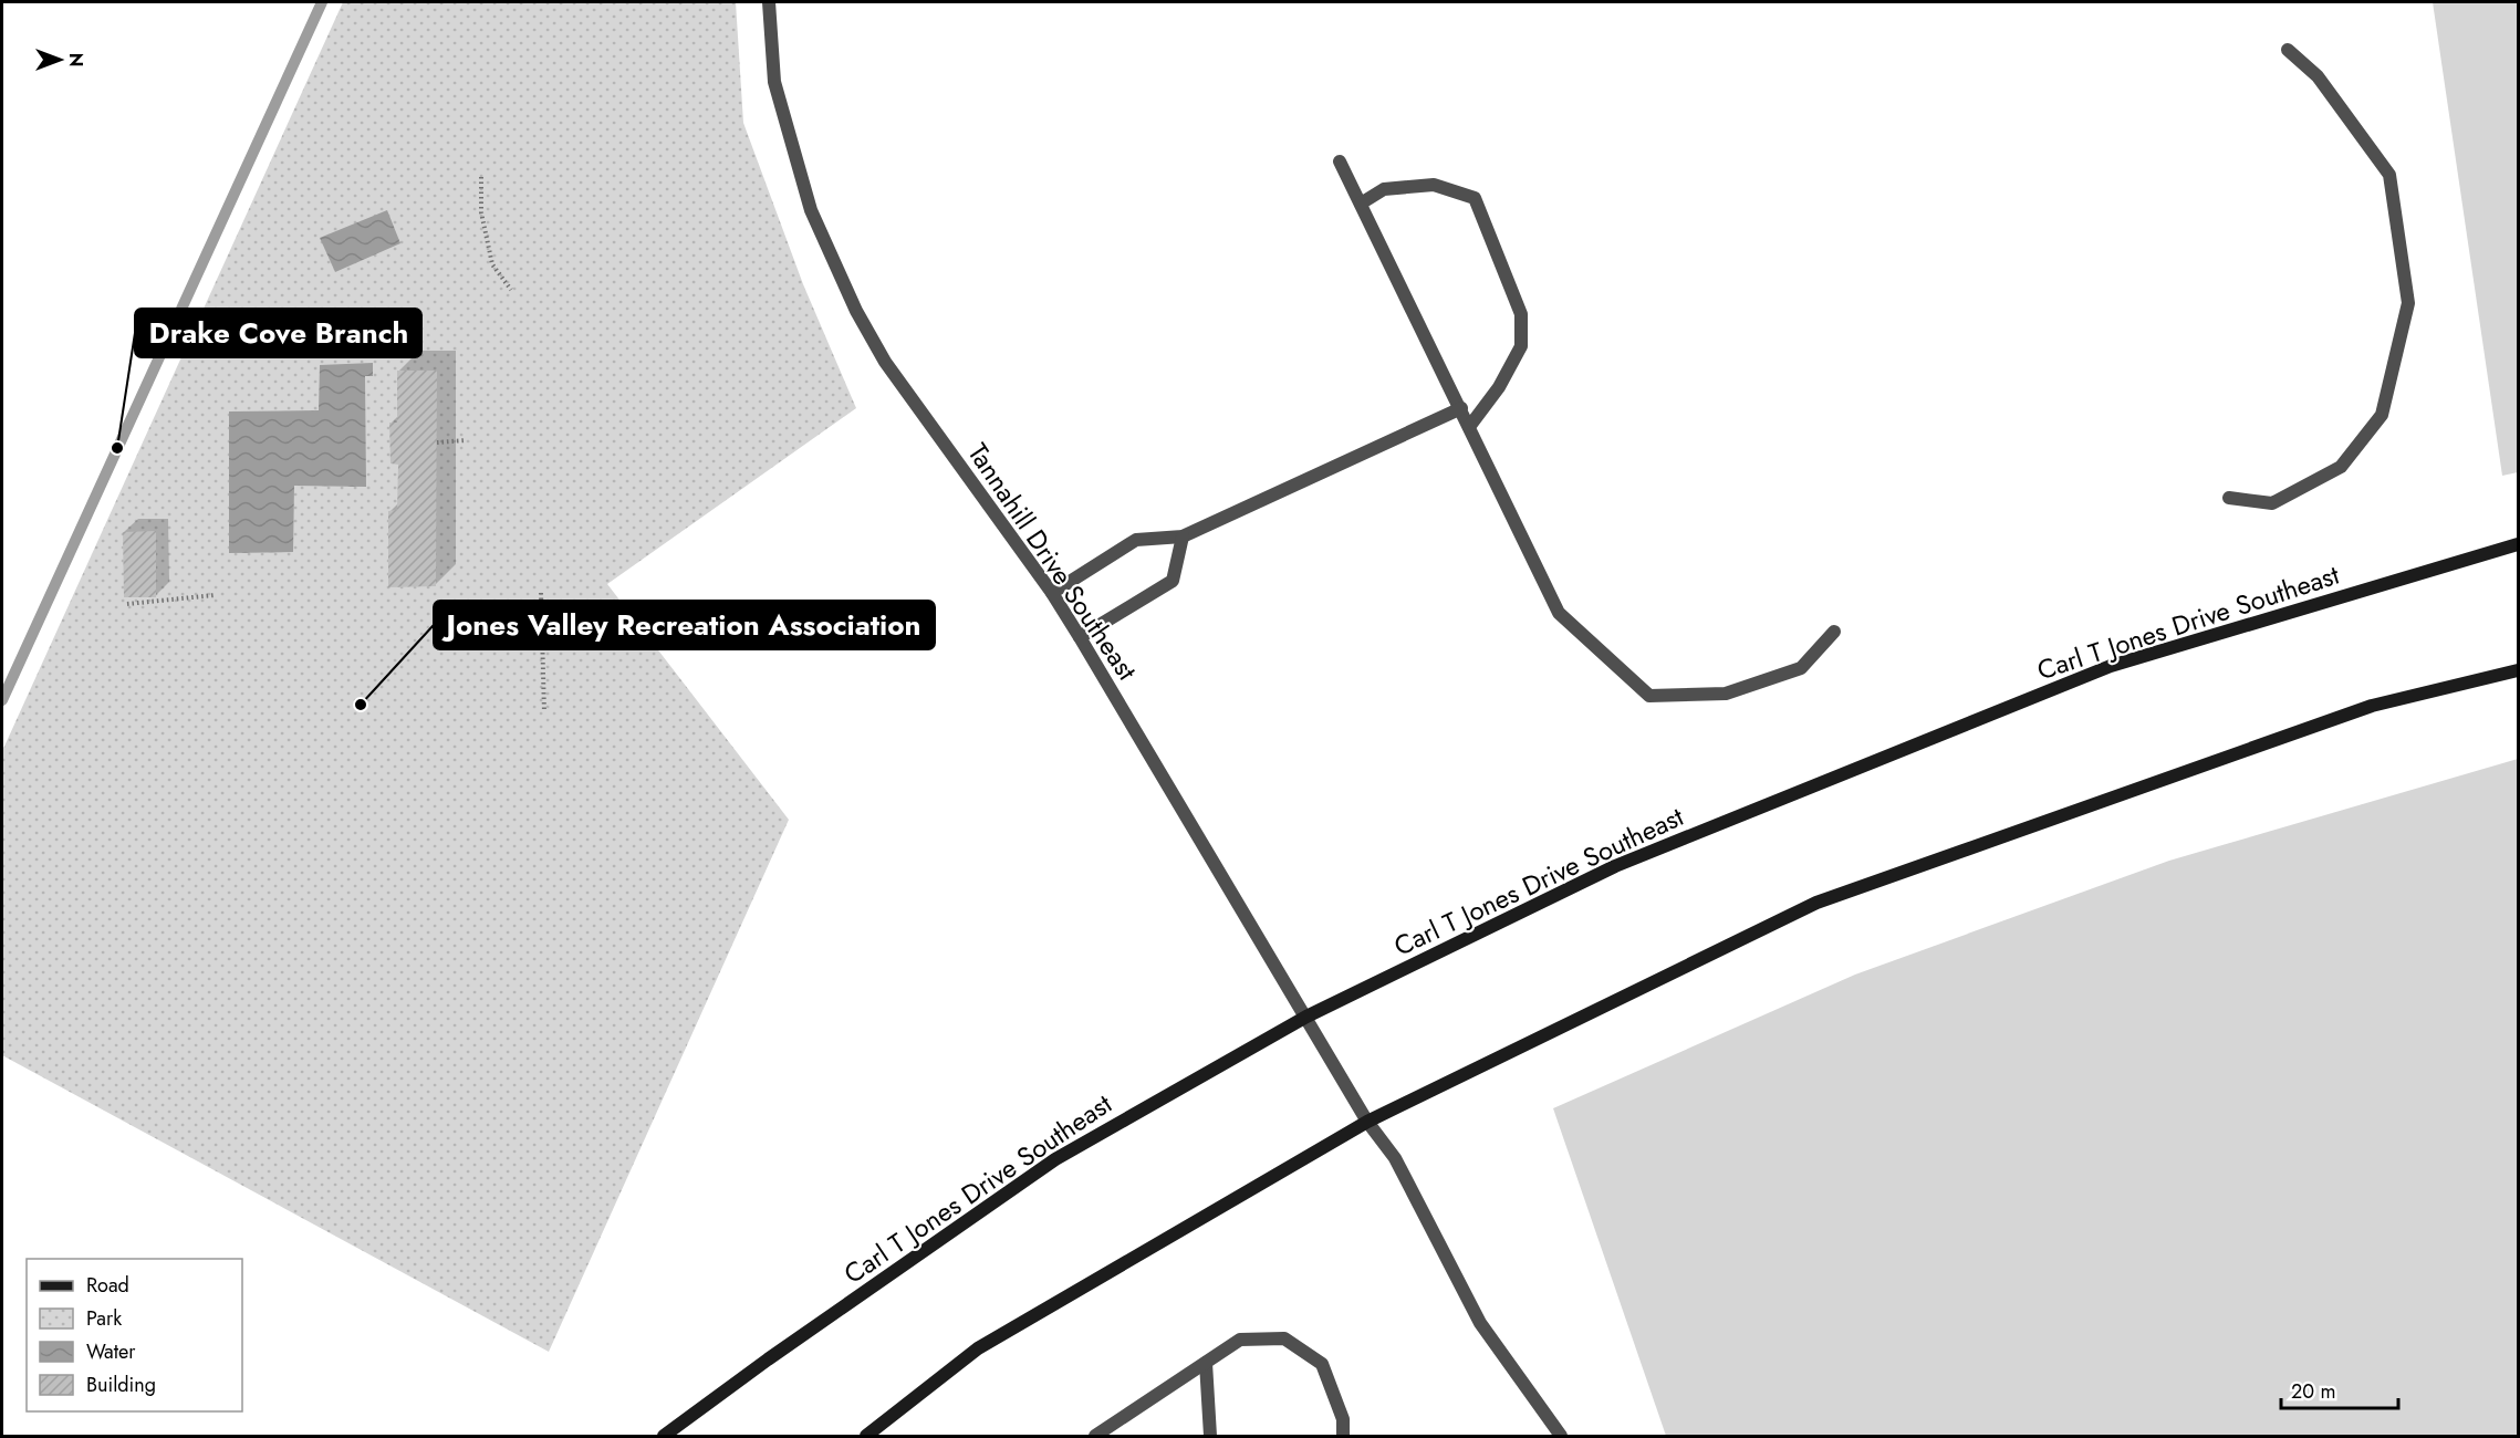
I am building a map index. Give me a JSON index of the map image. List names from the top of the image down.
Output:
{
  "streets": {
    "main road": ["Carl T Jones Drive Southeast"],
    "street": ["Tannahill Drive Southeast"]
  },
  "crossings": [
    ["Tannahill Drive Southeast", "Carl T Jones Drive Southeast"]
  ],
  "places": ["Drake Cove Branch", "Jones Valley Recreation Association"],
  "legend": [
    "Road",
    "Park",
    "Water",
    "Building"
  ],
  "scale_bar": "20 m",
  "north": "right"
}
